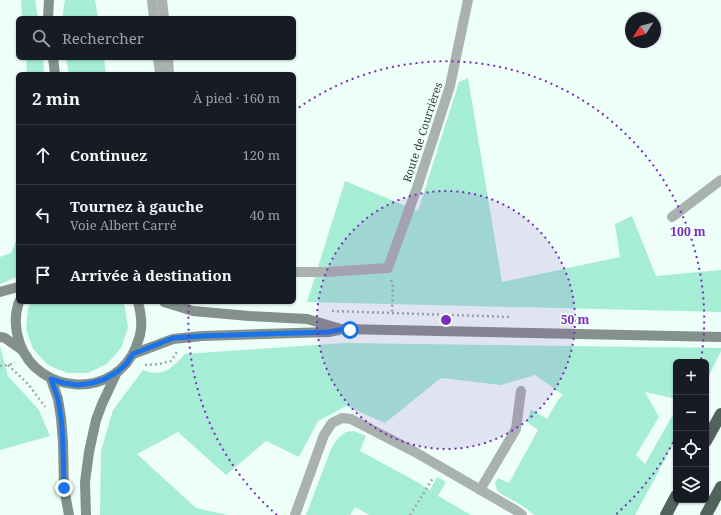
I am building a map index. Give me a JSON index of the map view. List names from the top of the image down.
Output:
{
  "streets": {
    "street": ["Route de Courrières"]
  },
  "north": "bottom left",
  "page": {
    "search": "Rechercher",
    "heading": ["2 min", "À pied · 160 m"],
    "list": [
      ["Continuez", "120 m"],
      ["Tournez à gauche", "Voie Albert Carré", "40 m"],
      "Arrivée à destination"
    ],
    "map_buttons": ["+", "−"]
  },
  "rings": ["100 m", "50 m"]
}
